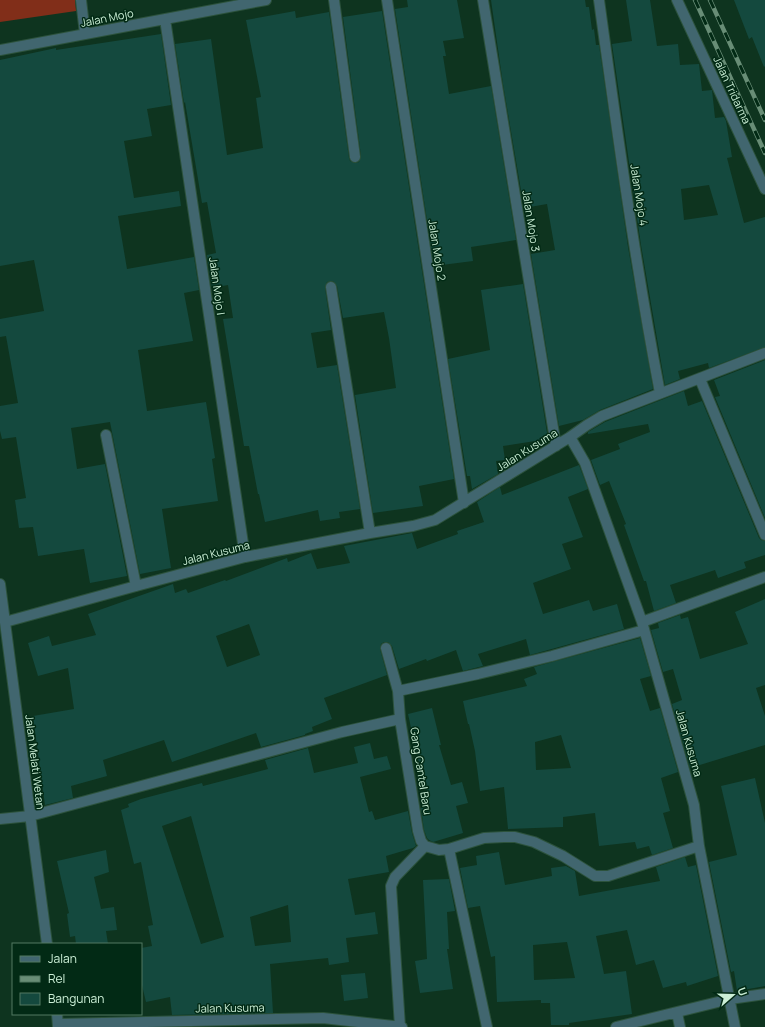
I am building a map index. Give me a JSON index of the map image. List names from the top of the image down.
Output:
{
  "streets": {
    "street": [
      "Jalan Mojo",
      "Jalan Tridarma",
      "Jalan Mojo 4",
      "Jalan Mojo 3",
      "Jalan Mojo 2",
      "Jalan Mojo I",
      "Jalan Kusuma",
      "Jalan Melati Wetan",
      "Gang Cantel Baru"
    ]
  },
  "crossings": [
    ["Jalan Mojo", "Jalan Mojo I"],
    ["Jalan Mojo 3", "Jalan Kusuma"],
    ["Jalan Mojo 2", "Jalan Kusuma"],
    ["Jalan Mojo I", "Jalan Kusuma"],
    ["Jalan Kusuma", "Jalan Melati Wetan"],
    ["Jalan Melati Wetan", "Gang Cantel Baru"]
  ],
  "legend": ["Jalan", "Rel", "Bangunan"],
  "north": "right"
}
